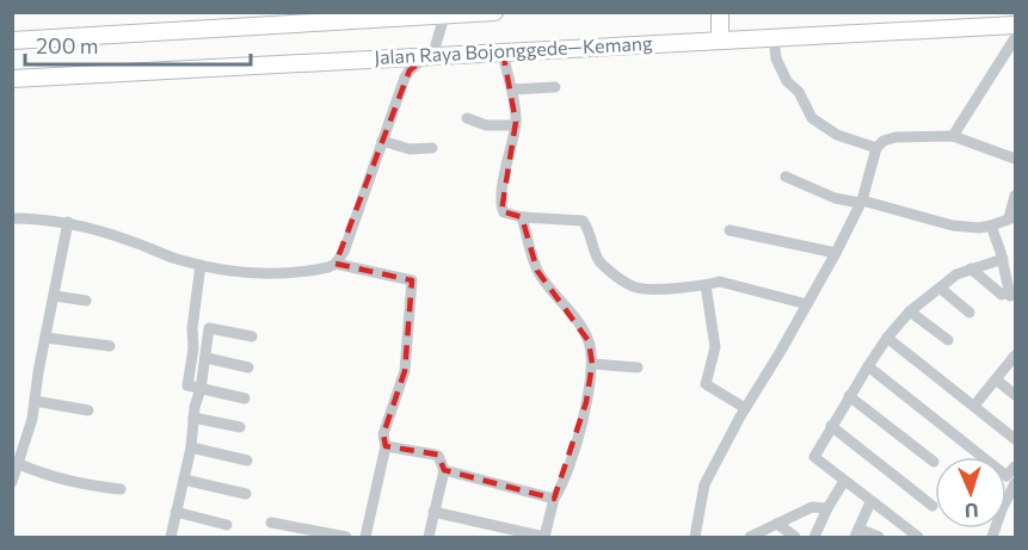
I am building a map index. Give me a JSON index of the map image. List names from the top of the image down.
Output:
{
  "streets": {
    "highway": ["Jalan Raya Bojonggede—Kemang"]
  },
  "scale_bar": "200 m",
  "north": "bottom"
}
